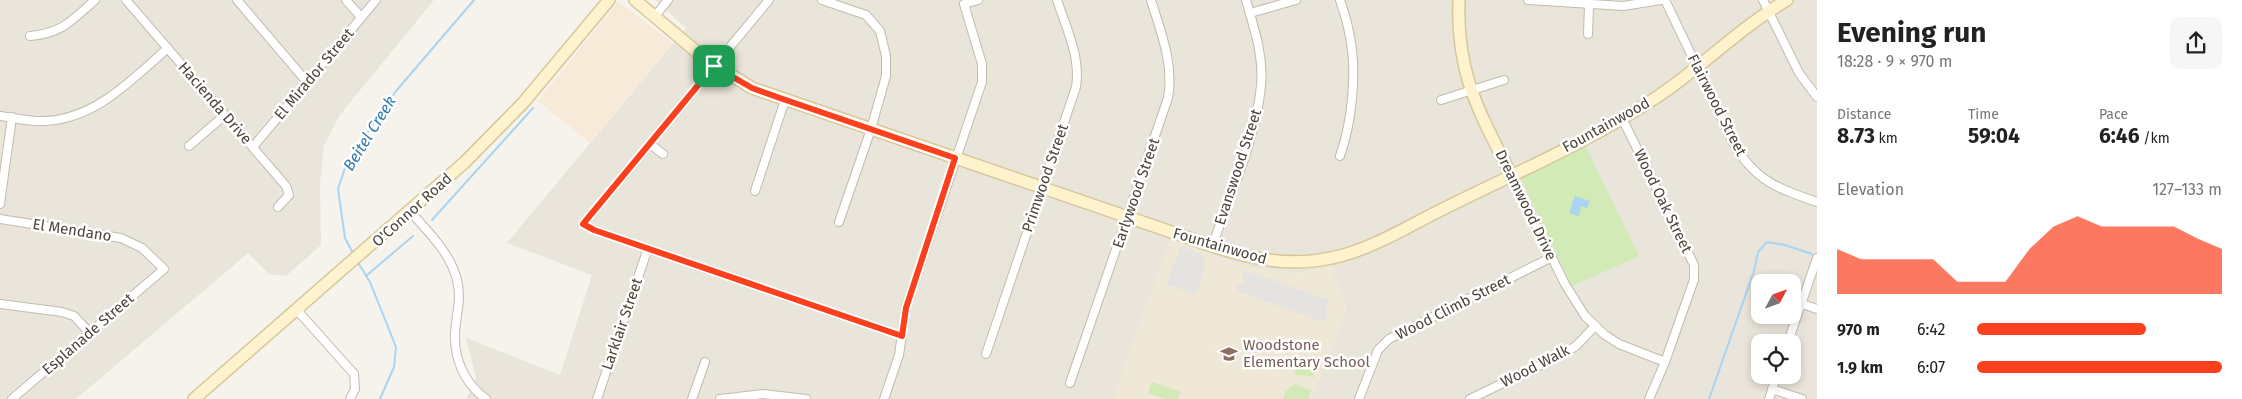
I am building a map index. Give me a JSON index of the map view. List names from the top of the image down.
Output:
{
  "streets": {
    "street": [
      "El Mirador Street",
      "Hacienda Drive",
      "Flairwood Street",
      "Fountainwood",
      "Evanswood Street",
      "Primwood Street",
      "Earlywood Street",
      "Wood Oak Street",
      "Dreamwood Drive",
      "O'Connor Road",
      "El Mendano",
      "Wood Climb Street",
      "Larklair Street",
      "Esplanade Street",
      "Wood Walk"
    ]
  },
  "crossings": [
    ["El Mirador Street", "Hacienda Drive"],
    ["Flairwood Street", "Fountainwood"],
    ["Fountainwood", "Evanswood Street"],
    ["Fountainwood", "Primwood Street"],
    ["Fountainwood", "Earlywood Street"],
    ["Fountainwood", "Wood Oak Street"],
    ["Fountainwood", "Dreamwood Drive"],
    ["Wood Oak Street", "Dreamwood Drive"],
    ["Dreamwood Drive", "Wood Climb Street"],
    ["Dreamwood Drive", "Wood Walk"],
    ["El Mendano", "Esplanade Street"]
  ],
  "water": ["Beitel Creek"],
  "places": {
    "school or university": ["Woodstone Elementary School"]
  },
  "north": "top right",
  "page": {
    "heading": ["Evening run", "18:28 · 9 × 970 m"],
    "stats": [
      ["Distance", "8.73 km"],
      ["Time", "59:04"],
      ["Pace", "6:46 /km"]
    ],
    "chart": ["Elevation", "127–133 m"],
    "list": [
      {
        "name": "970 m",
        "note": "6:42"
      },
      {
        "name": "1.9 km",
        "note": "6:07"
      }
    ]
  }
}
